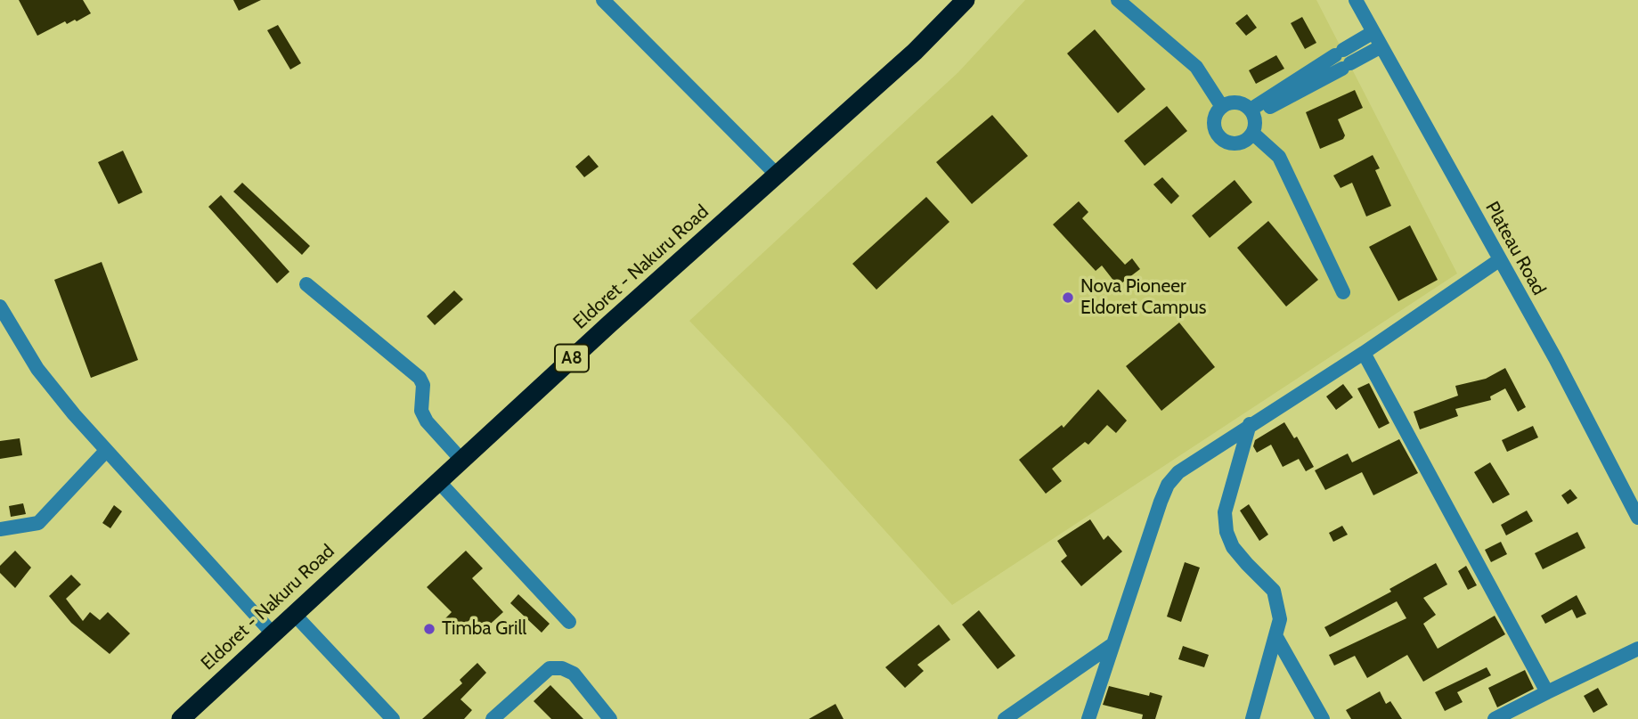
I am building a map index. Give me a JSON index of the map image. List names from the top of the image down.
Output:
{
  "streets": {
    "highway": ["Eldoret - Nakuru Road", "A8"],
    "street": ["Plateau Road"]
  },
  "places": ["Nova Pioneer Eldoret Campus", "Timba Grill"]
}
